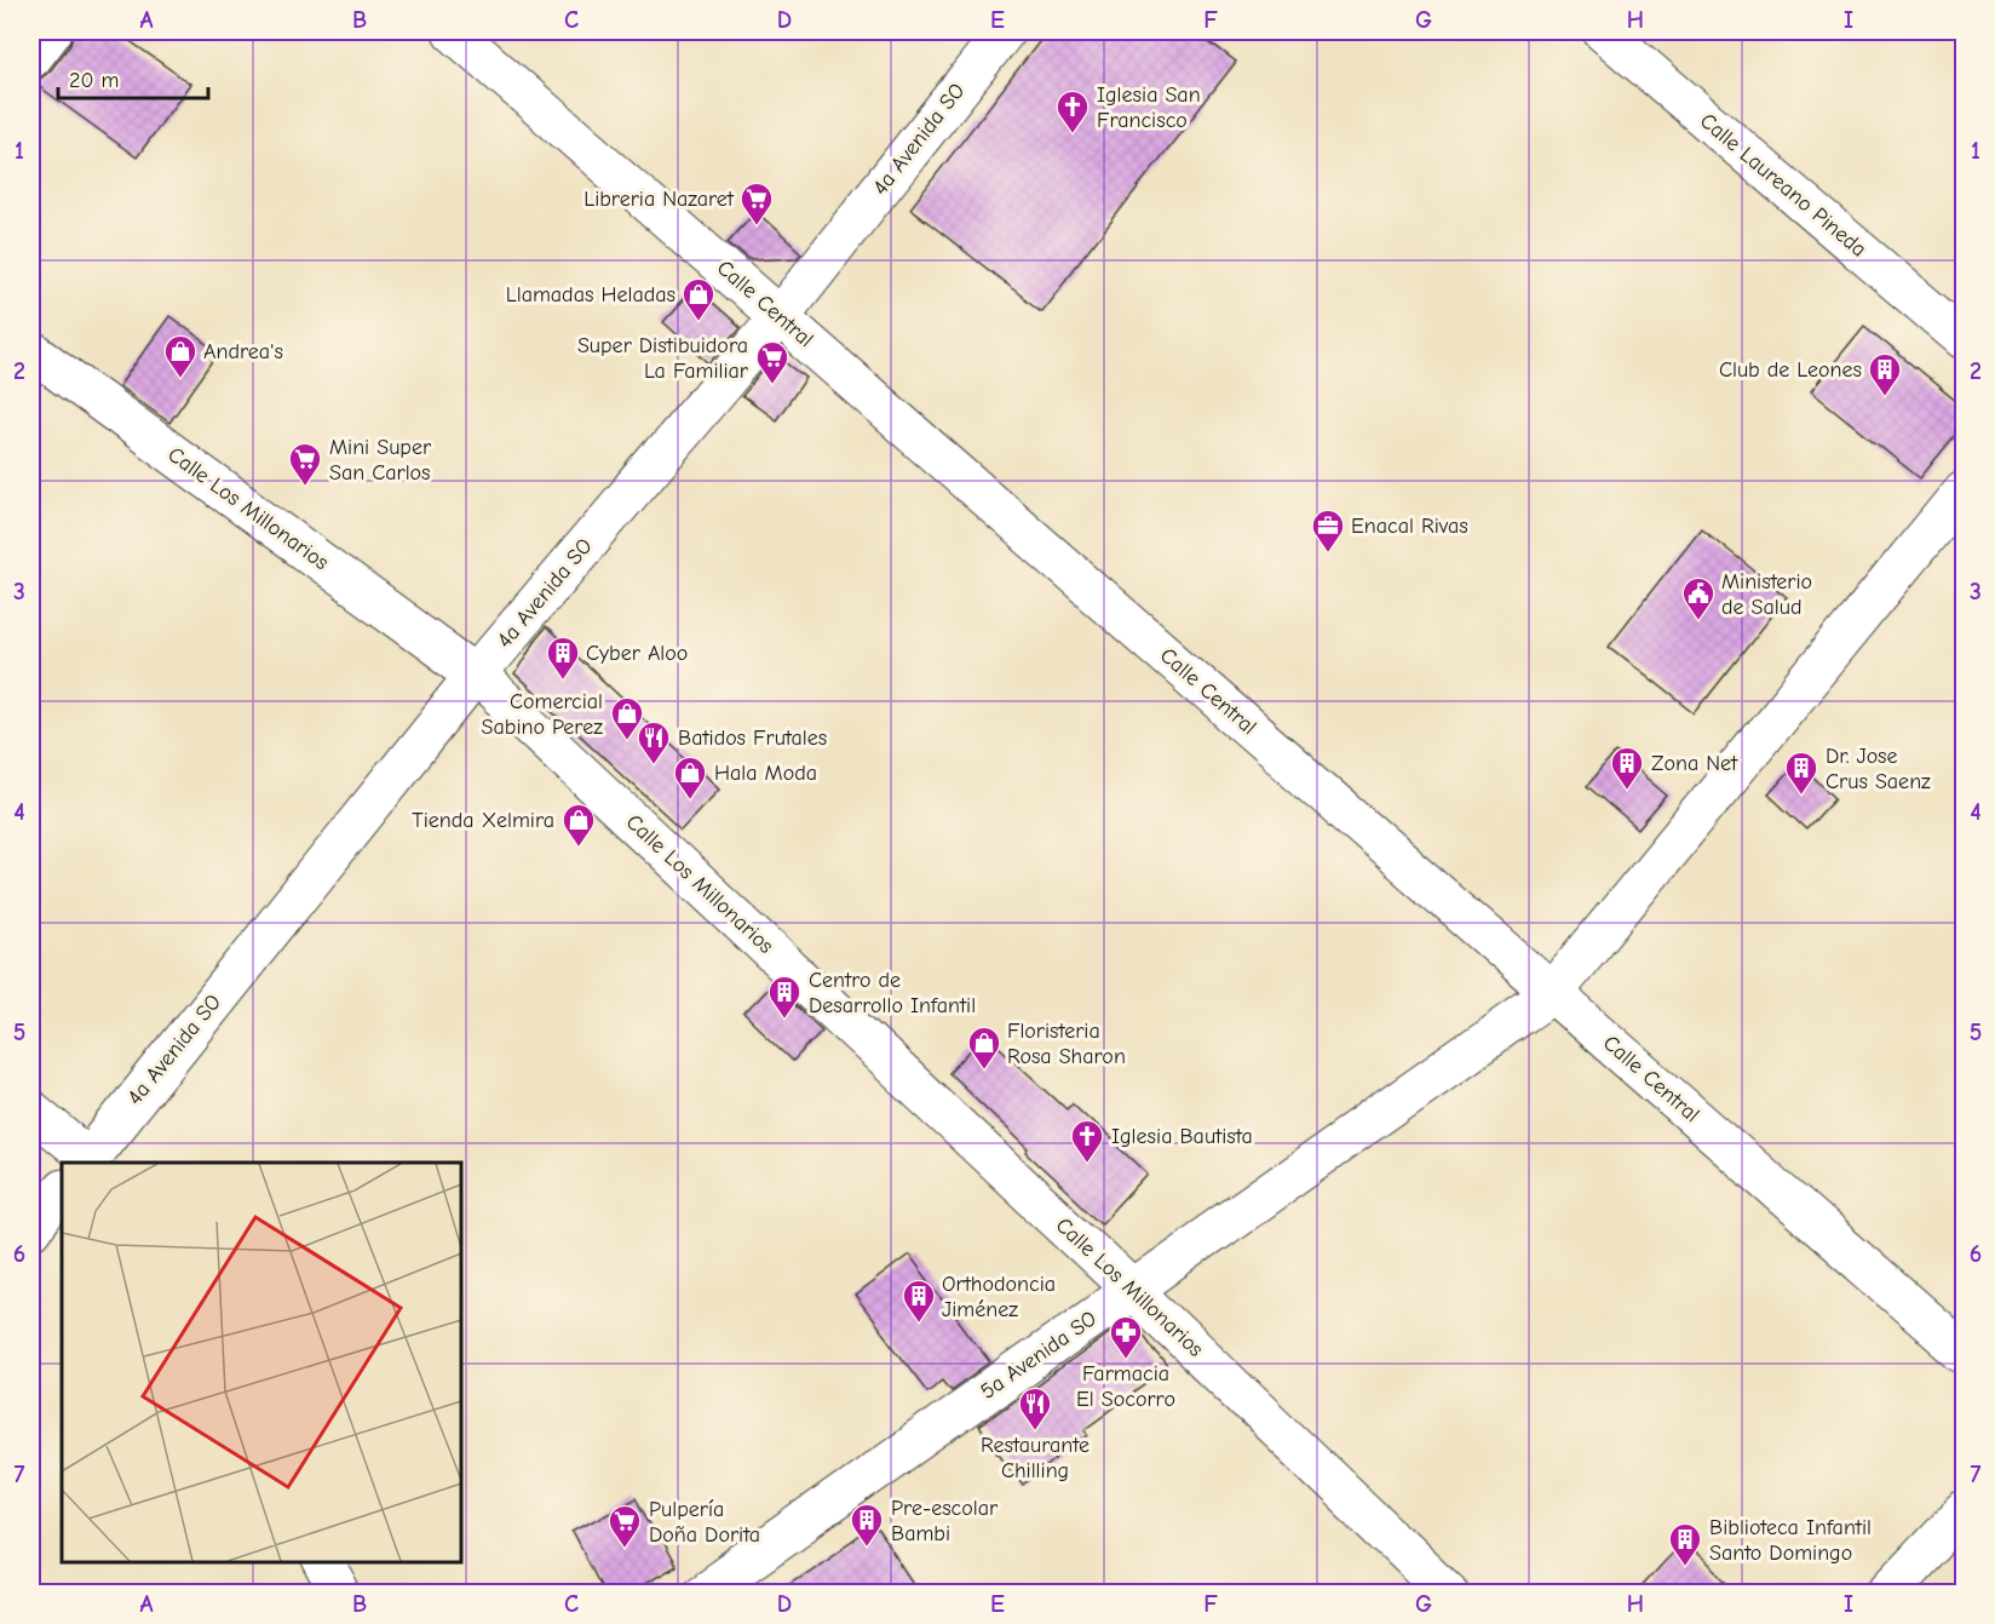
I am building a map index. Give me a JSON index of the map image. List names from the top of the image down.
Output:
{
  "streets": {
    "street": [
      "4a Avenida SO",
      "Calle Laureano Pineda",
      "Calle Central",
      "Calle Los Millonarios",
      "5a Avenida SO"
    ]
  },
  "crossings": [
    ["4a Avenida SO", "Calle Central"],
    ["4a Avenida SO", "Calle Los Millonarios"],
    ["Calle Central", "5a Avenida SO"],
    ["Calle Los Millonarios", "5a Avenida SO"]
  ],
  "places": {
    "church": ["Iglesia San Francisco", "Iglesia Bautista"],
    "supermarket": [
      "Libreria Nazaret",
      "Super Distibuidora La Familiar",
      "Mini Super San Carlos",
      "Pulpería Doña Dorita"
    ],
    "shop": [
      "Llamadas Heladas",
      "Andrea's",
      "Comercial Sabino Perez",
      "Hala Moda",
      "Tienda Xelmira",
      "Floristeria Rosa Sharon"
    ],
    "building": [
      "Club de Leones",
      "Cyber Aloo",
      "Zona Net",
      "Dr. Jose Crus Saenz",
      "Centro de Desarrollo Infantil",
      "Orthodoncia Jiménez",
      "Pre-escolar Bambi",
      "Biblioteca Infantil Santo Domingo"
    ],
    "office": ["Enacal Rivas"],
    "public building": ["Ministerio de Salud"],
    "restaurant": ["Batidos Frutales", "Restaurante Chilling"],
    "pharmacy": ["Farmacia El Socorro"]
  },
  "scale_bar": "20 m",
  "grid": {
    "columns": [
      "A",
      "B",
      "C",
      "D",
      "E",
      "F",
      "G",
      "H",
      "I"
    ],
    "rows": [
      "1",
      "2",
      "3",
      "4",
      "5",
      "6",
      "7"
    ]
  }
}
